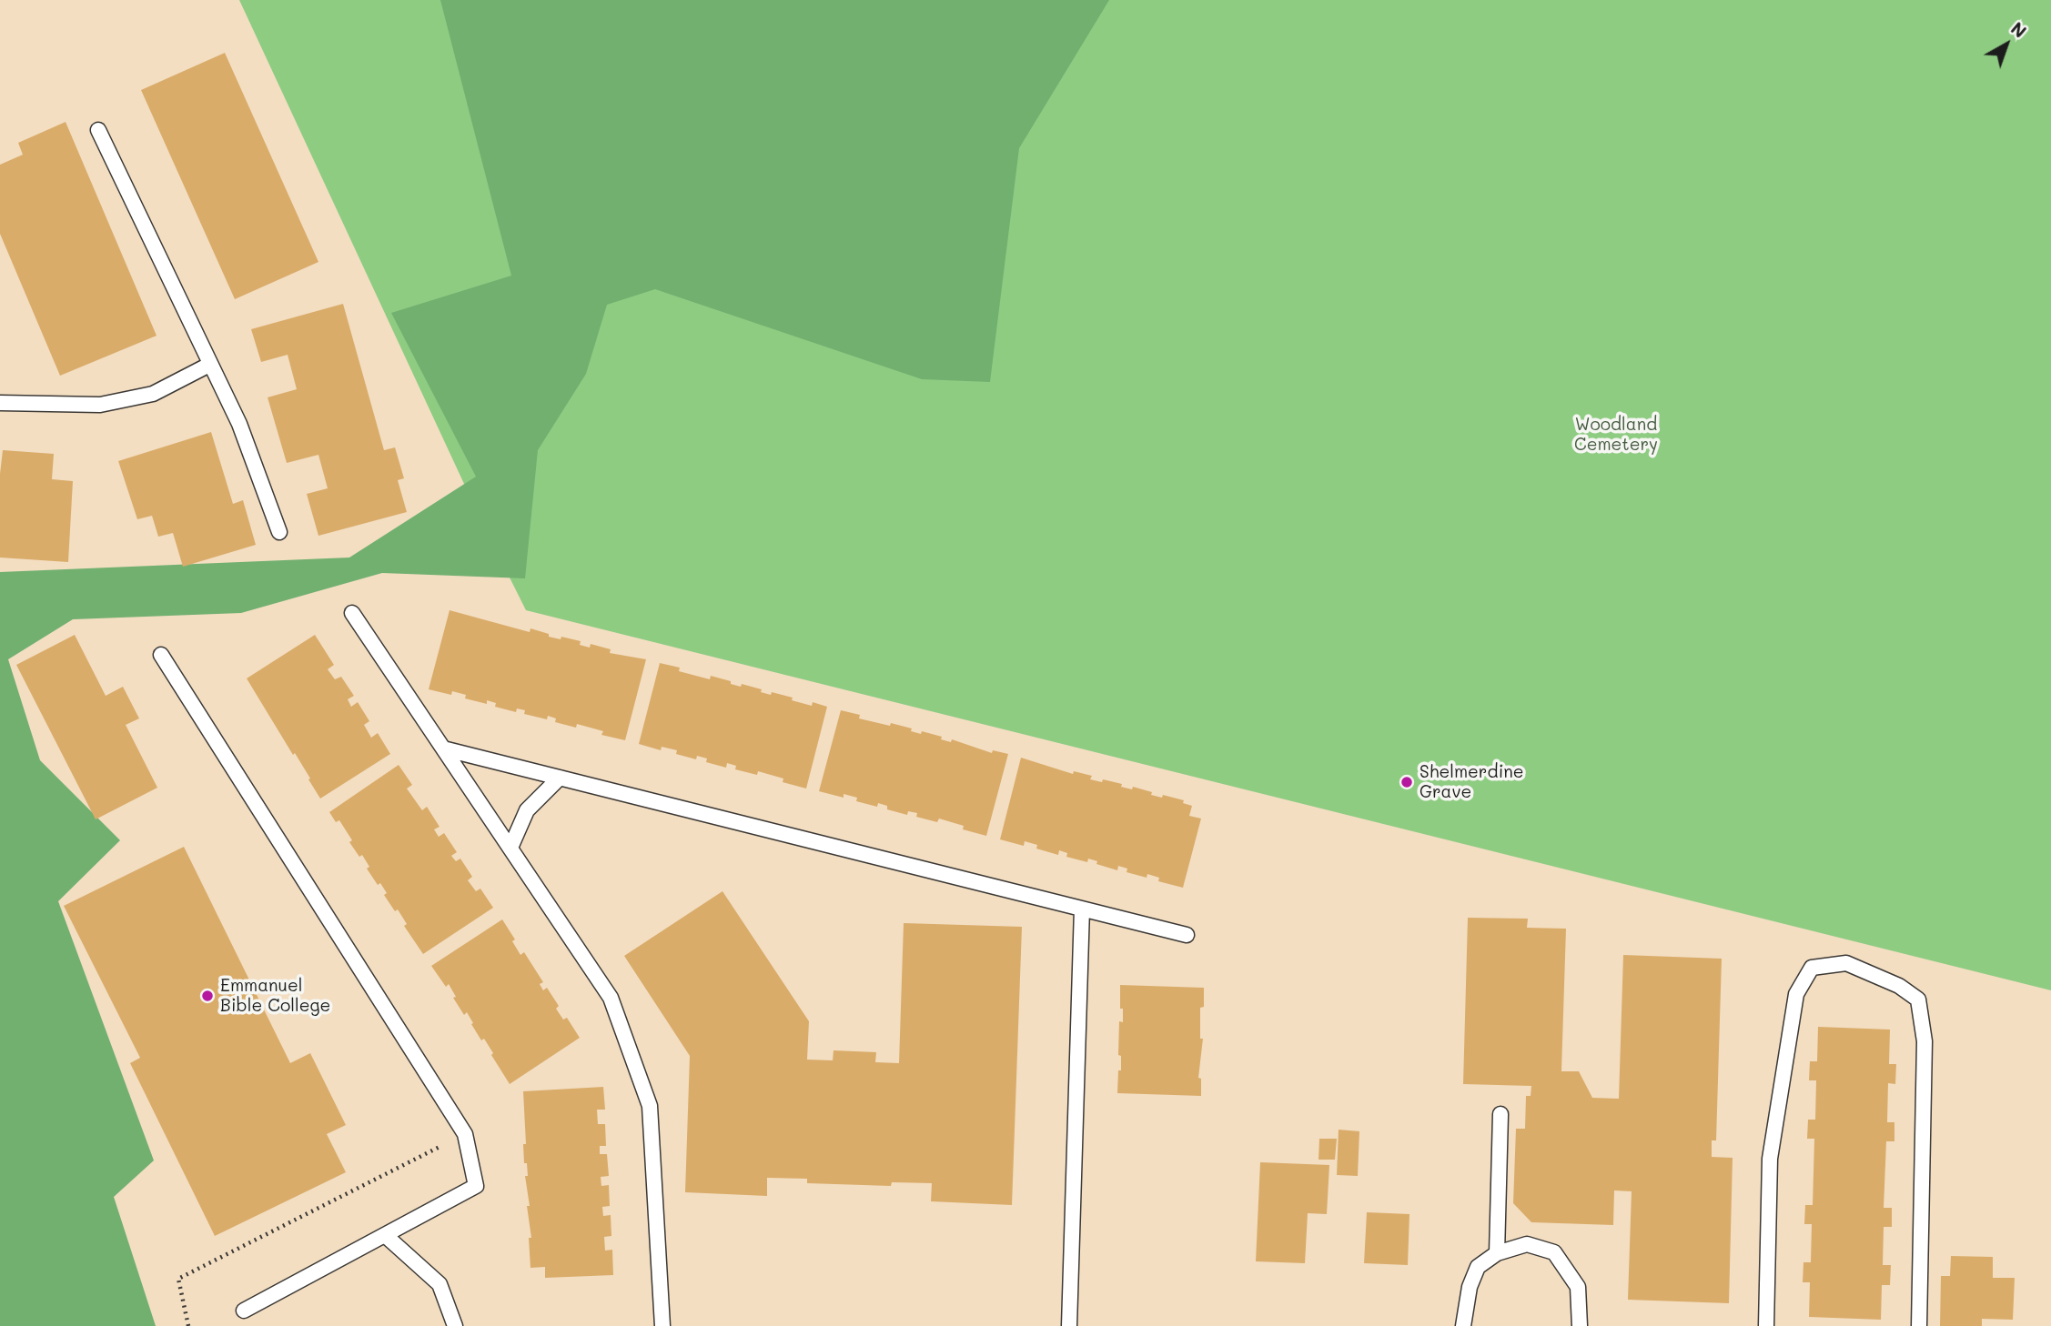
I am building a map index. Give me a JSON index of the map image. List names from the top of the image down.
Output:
{
  "parks": ["Woodland Cemetery"],
  "places": ["Shelmerdine Grave", "Emmanuel Bible College"],
  "north": "top right"
}
